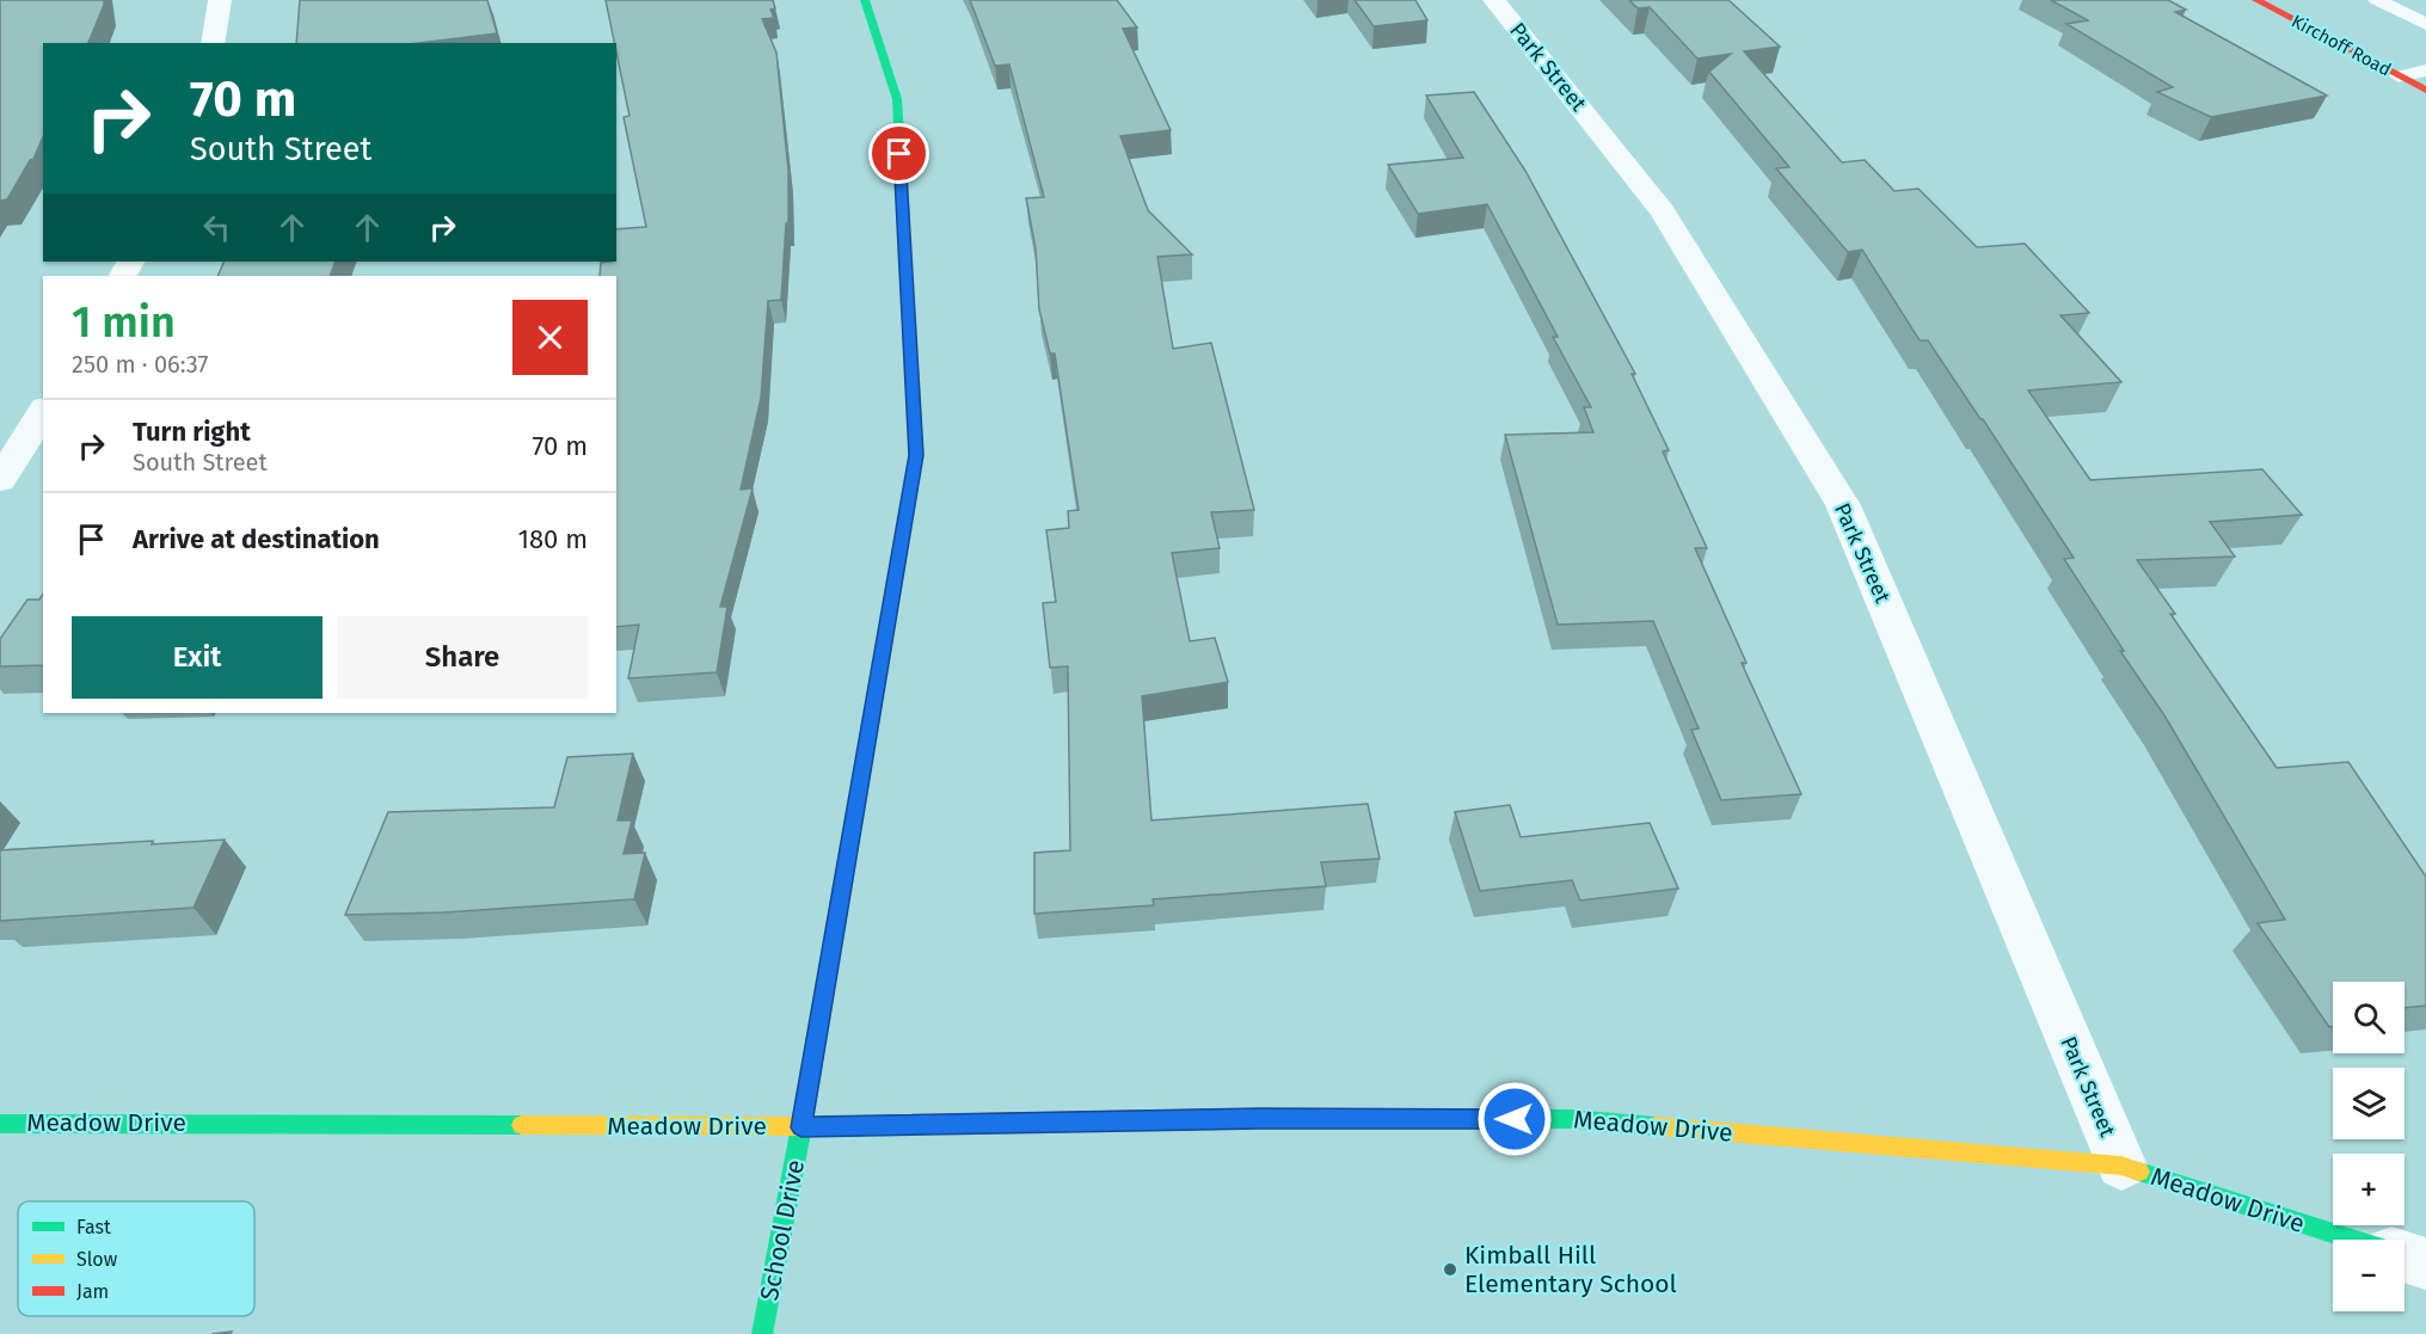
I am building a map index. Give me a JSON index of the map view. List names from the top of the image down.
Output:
{
  "streets": {
    "street": [
      "Kirchoff Road",
      "Park Street",
      "Meadow Drive",
      "School Drive"
    ]
  },
  "crossings": [
    ["Park Street", "Meadow Drive"],
    ["Meadow Drive", "School Drive"]
  ],
  "places": ["Kimball Hill Elementary School"],
  "legend": ["Fast", "Slow", "Jam"],
  "page": {
    "turn": ["70 m", "South Street"],
    "heading": ["1 min", "250 m · 06:37"],
    "list": [
      {
        "name": "Turn right",
        "note": "South Street",
        "value": "70 m"
      },
      {
        "name": "Arrive at destination",
        "value": "180 m"
      }
    ],
    "buttons": ["Exit", "Share"],
    "map_buttons": ["+", "−"]
  }
}
